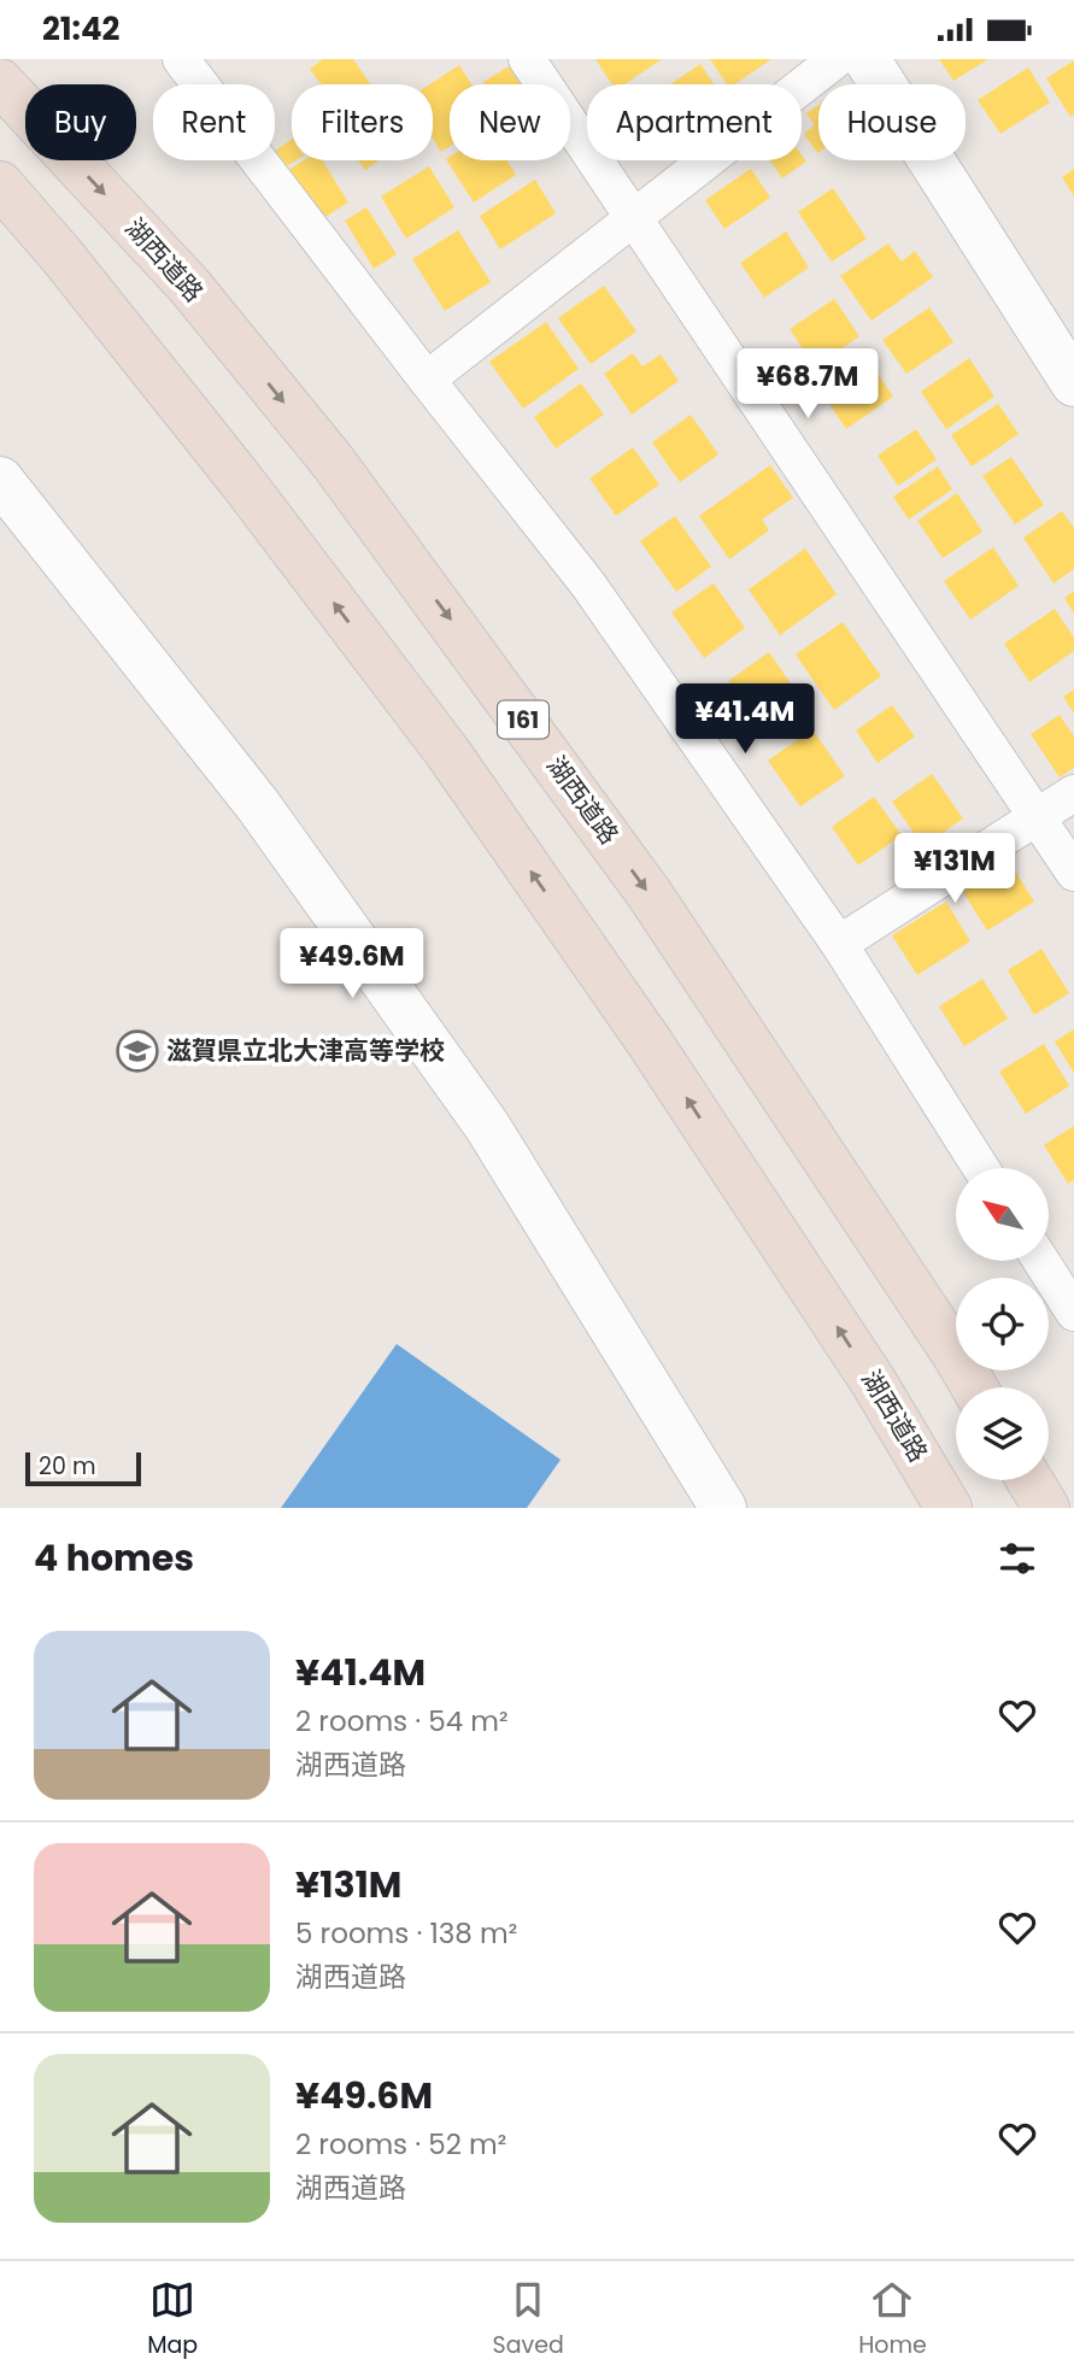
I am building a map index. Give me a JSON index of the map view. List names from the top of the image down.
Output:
{
  "streets": {
    "highway": ["湖西道路", "161"]
  },
  "places": {
    "school or university": ["滋賀県立北大津高等学校"]
  },
  "scale_bar": "20 m",
  "north": "top left",
  "page": {
    "status": "21:42",
    "chip": [
      "Buy",
      "Rent",
      "Filters",
      "New",
      "Apartment",
      "House"
    ],
    "price": [
      "¥68.7M",
      "¥41.4M",
      "¥131M",
      "¥49.6M"
    ],
    "scale": "20 m",
    "heading": "4 homes",
    "list": [
      {
        "name": "¥41.4M",
        "note": "2 rooms · 54 m² · 湖西道路"
      },
      {
        "name": "¥131M",
        "note": "5 rooms · 138 m² · 湖西道路"
      },
      {
        "name": "¥49.6M",
        "note": "2 rooms · 52 m² · 湖西道路"
      }
    ],
    "tabs": ["Map", "Saved", "Home"]
  }
}
